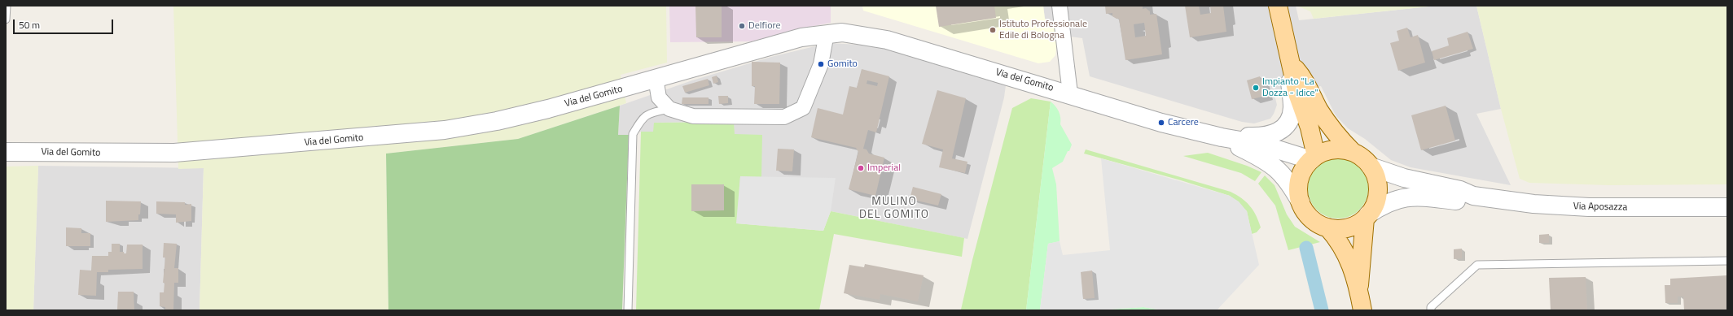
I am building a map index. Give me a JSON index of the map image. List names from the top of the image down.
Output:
{
  "streets": {
    "street": ["Via del Gomito", "Via Aposazza"]
  },
  "crossings": [
    ["Via del Gomito", "Via Aposazza"]
  ],
  "districts": ["MULINO DEL GOMITO"],
  "places": [
    "Delfiore",
    "Istituto Professionale Edile di Bologna",
    "Gomito",
    "Impianto \"La Dozza - Idice\"",
    "Carcere",
    "Imperial"
  ],
  "scale_bar": "50 m"
}
